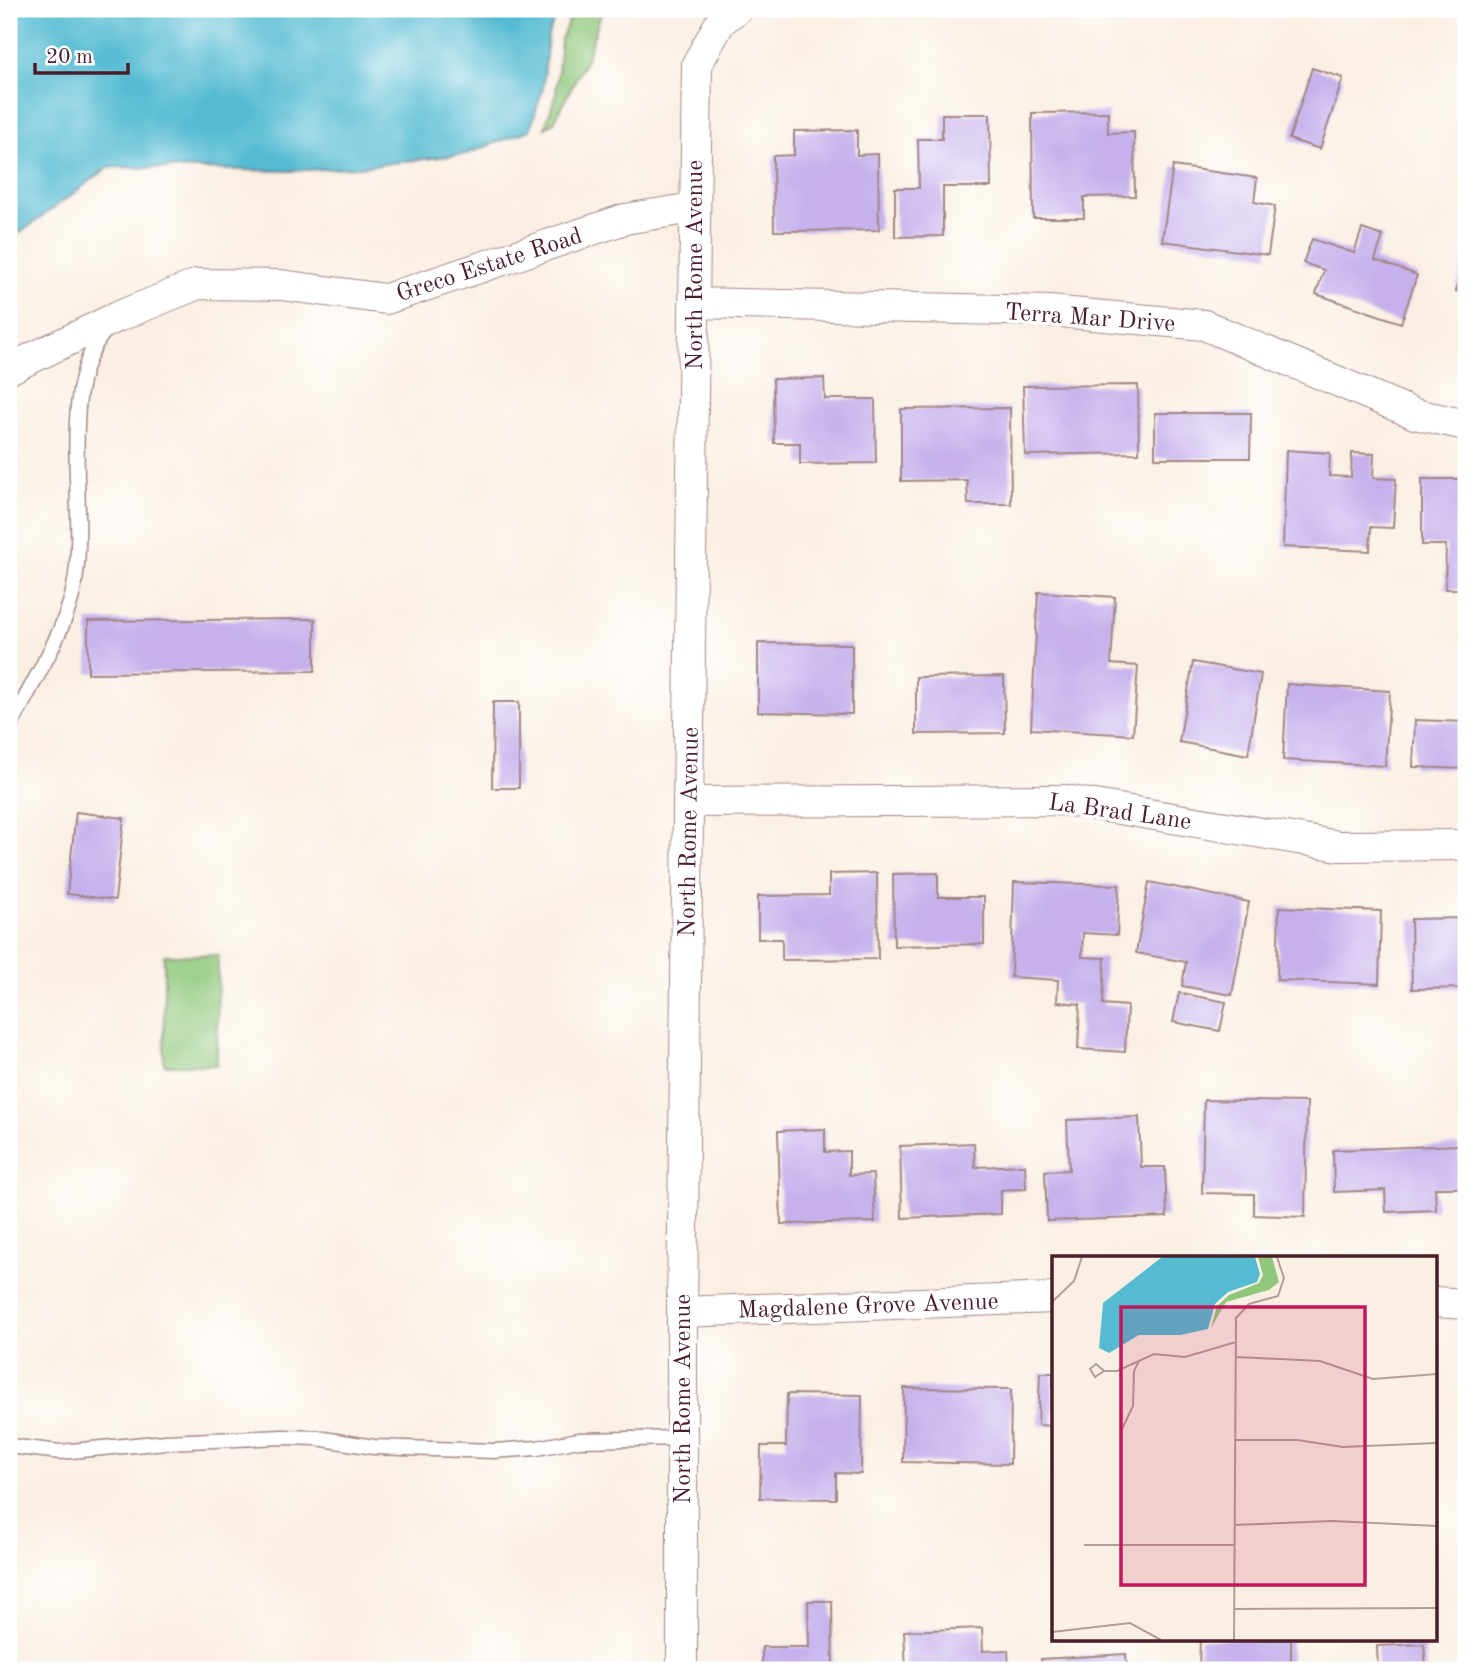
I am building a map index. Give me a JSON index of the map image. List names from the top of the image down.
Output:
{
  "streets": {
    "street": [
      "Greco Estate Road",
      "North Rome Avenue",
      "Terra Mar Drive",
      "La Brad Lane",
      "Magdalene Grove Avenue"
    ]
  },
  "crossings": [
    ["Greco Estate Road", "North Rome Avenue"],
    ["North Rome Avenue", "Terra Mar Drive"],
    ["North Rome Avenue", "La Brad Lane"],
    ["North Rome Avenue", "Magdalene Grove Avenue"]
  ],
  "scale_bar": "20 m"
}
